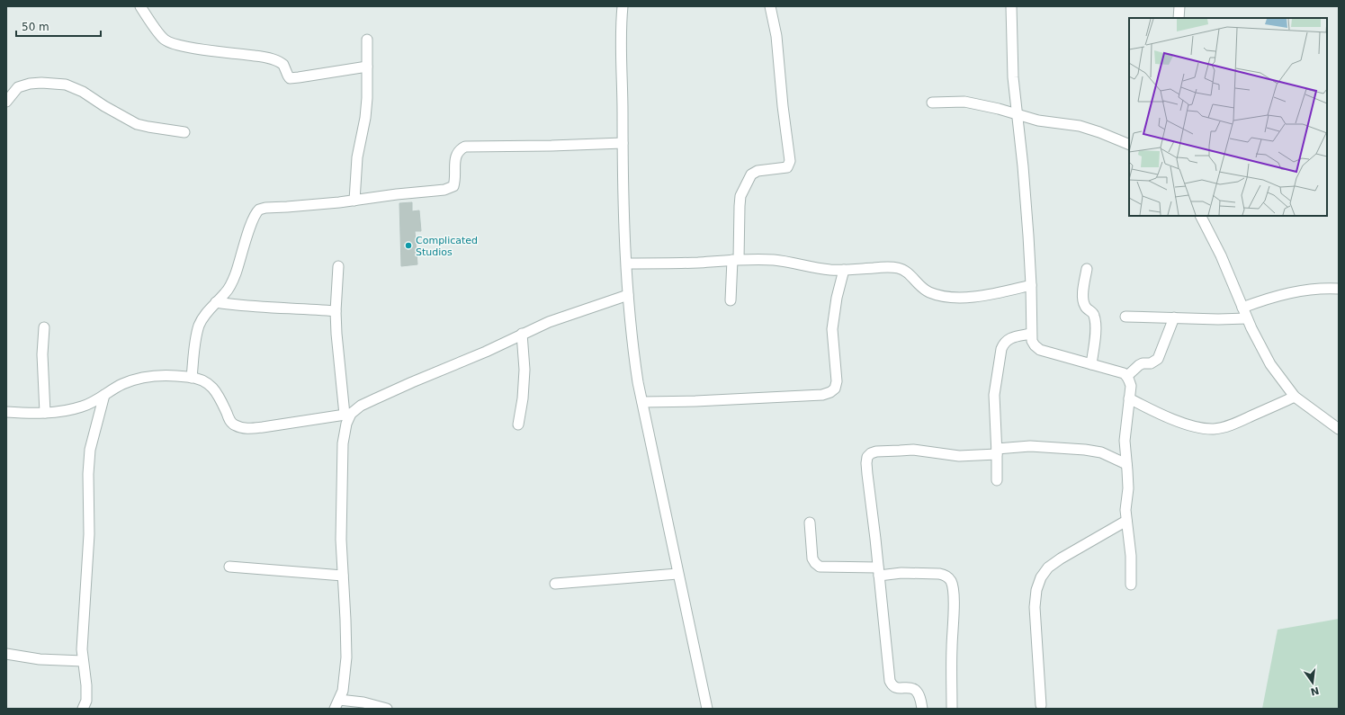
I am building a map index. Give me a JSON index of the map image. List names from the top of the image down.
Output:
{
  "places": ["Complicated Studios"],
  "scale_bar": "50 m",
  "north": "bottom"
}
